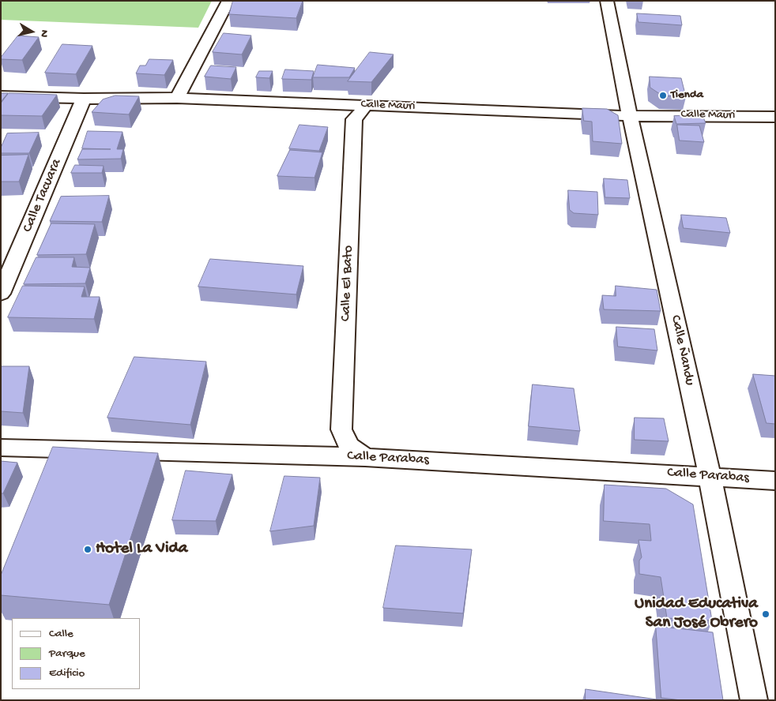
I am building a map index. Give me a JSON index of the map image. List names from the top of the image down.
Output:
{
  "streets": {
    "street": [
      "Calle Mauri",
      "Calle Tacuara",
      "Calle El Bato",
      "Calle Ñandu",
      "Calle Parabas"
    ]
  },
  "crossings": [
    ["Calle Mauri", "Calle Tacuara"],
    ["Calle Mauri", "Calle Ñandu"],
    ["Calle El Bato", "Calle Parabas"],
    ["Calle Ñandu", "Calle Parabas"]
  ],
  "places": ["Tienda", "Hotel La Vida", "Unidad Educativa San José Obrero"],
  "legend": ["Calle", "Parque", "Edificio"],
  "north": "right"
}
